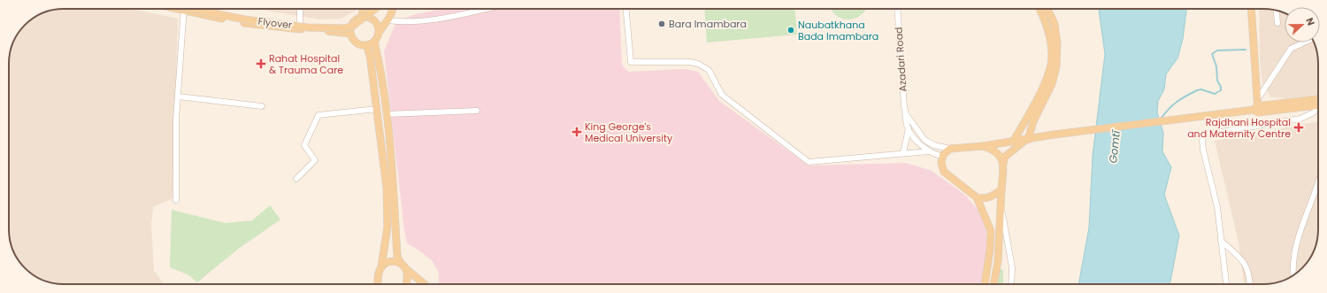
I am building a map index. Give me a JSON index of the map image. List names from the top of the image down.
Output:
{
  "streets": {
    "main road": ["Flyover"],
    "street": ["Azadari Road"]
  },
  "water": ["Gomtī"],
  "places": {
    "other": ["Bara Imambara", "Naubatkhana Bada Imambara"],
    "health": ["Rahat Hospital & Trauma Care", "Rajdhani Hospital and Maternity Centre", "King George's Medical University"]
  },
  "north": "right"
}
